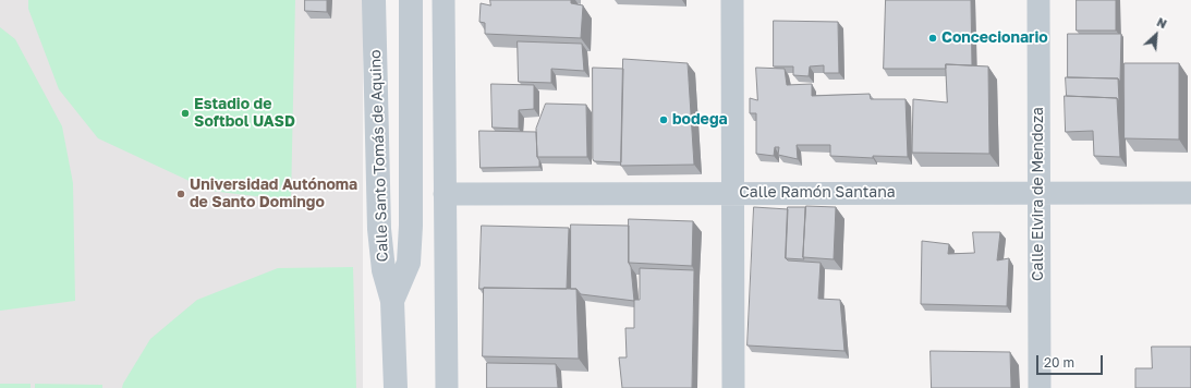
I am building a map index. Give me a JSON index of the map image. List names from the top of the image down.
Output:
{
  "streets": {
    "street": ["Calle Santo Tomás de Aquino", "Calle Ramón Santana", "Calle Elvira de Mendoza"]
  },
  "crossings": [
    ["Calle Ramón Santana", "Calle Elvira de Mendoza"]
  ],
  "places": [
    "Concecionario",
    "Estadio de Softbol UASD",
    "bodega",
    "Universidad Autónoma de Santo Domingo"
  ],
  "scale_bar": "20 m",
  "north": "top right"
}
